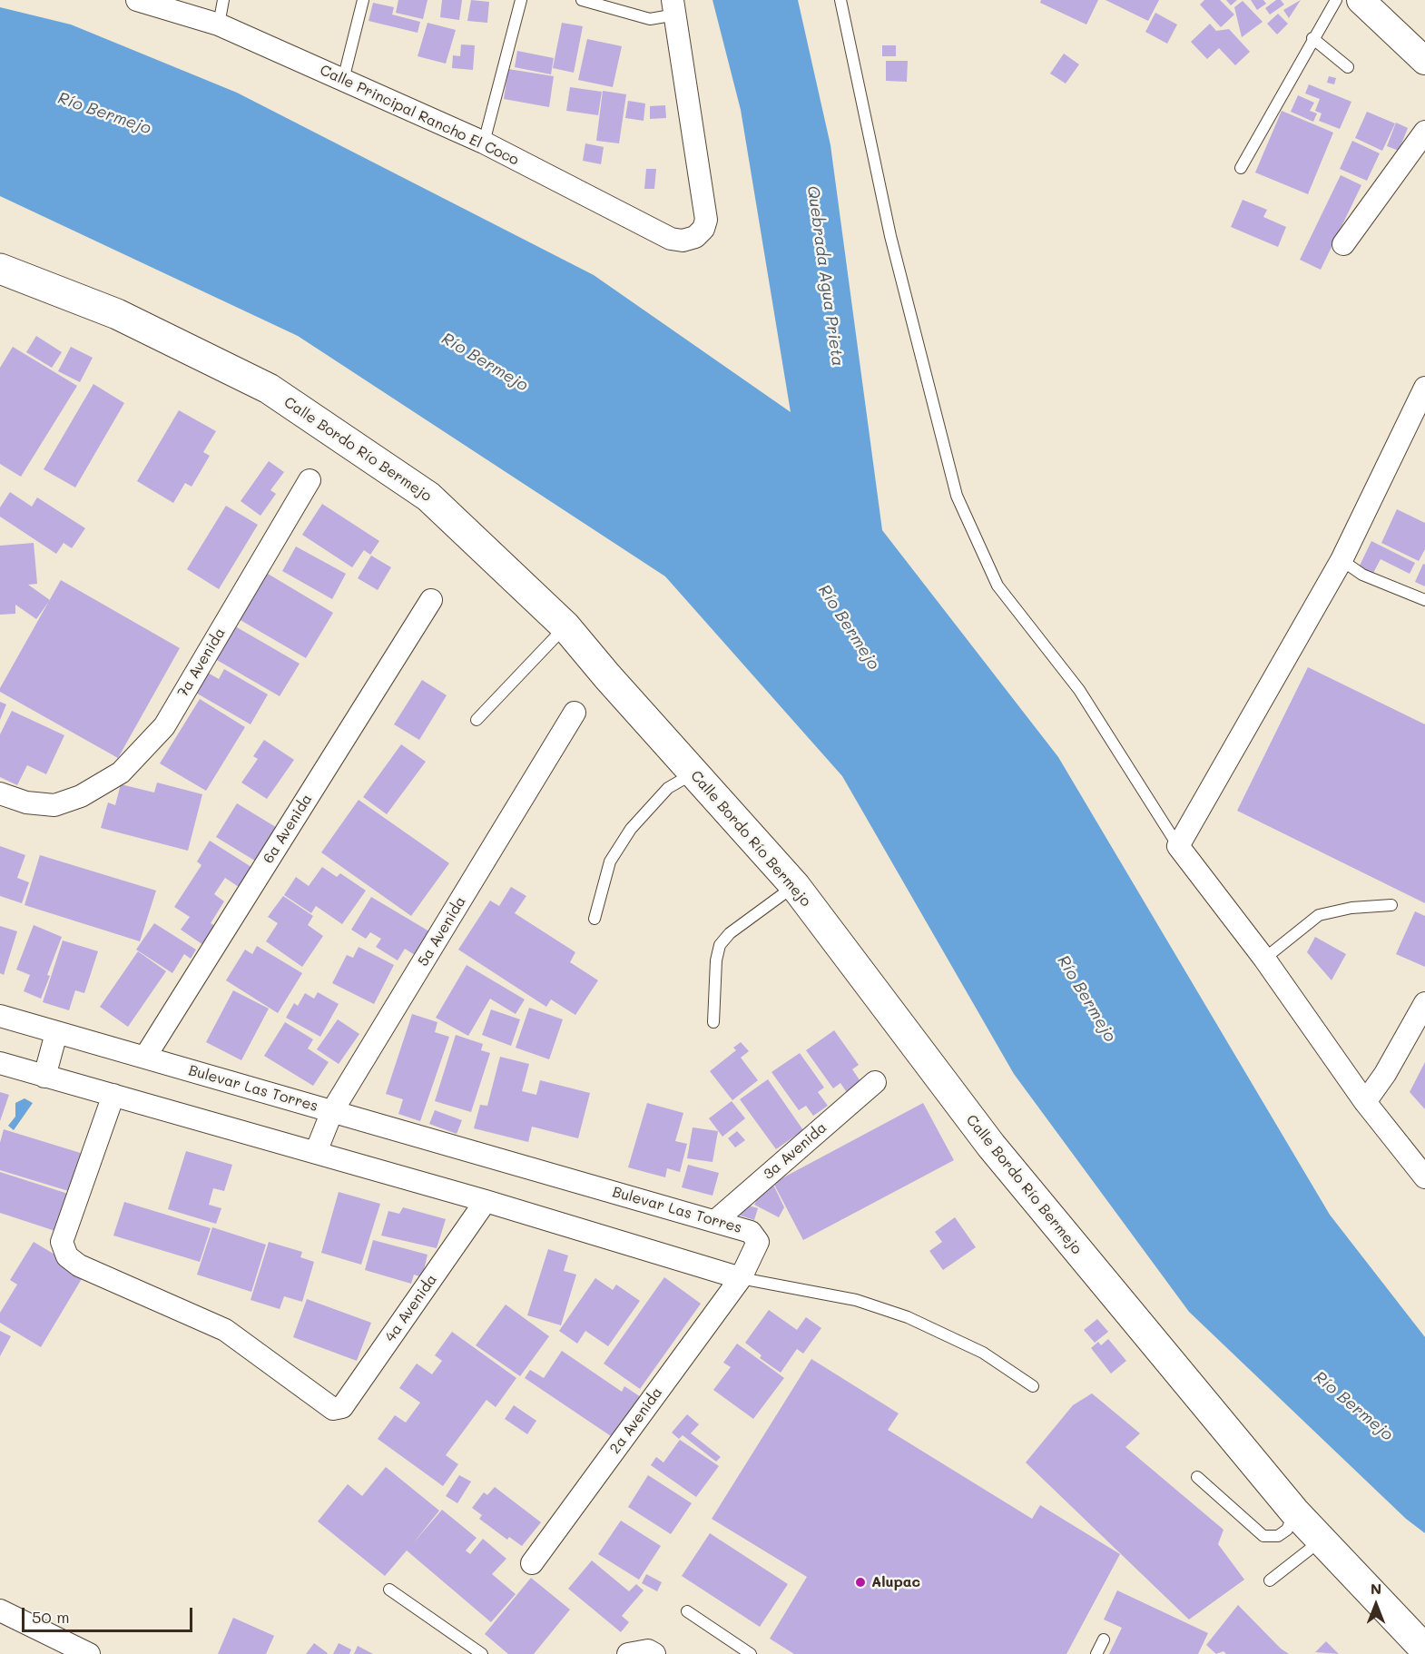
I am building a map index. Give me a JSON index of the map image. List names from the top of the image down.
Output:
{
  "streets": {
    "main road": ["Calle Bordo Río Bermejo"],
    "street": [
      "Calle Principal Rancho El Coco",
      "7a Avenida",
      "6a Avenida",
      "5a Avenida",
      "Bulevar Las Torres",
      "3a Avenida",
      "4a Avenida",
      "2a Avenida"
    ]
  },
  "crossings": [
    ["6a Avenida", "Bulevar Las Torres"],
    ["5a Avenida", "Bulevar Las Torres"],
    ["Bulevar Las Torres", "3a Avenida"],
    ["Bulevar Las Torres", "2a Avenida"]
  ],
  "water": ["Río Bermejo", "Quebrada Agua Prieta"],
  "places": ["Alupac"],
  "scale_bar": "50 m",
  "north": "top"
}
